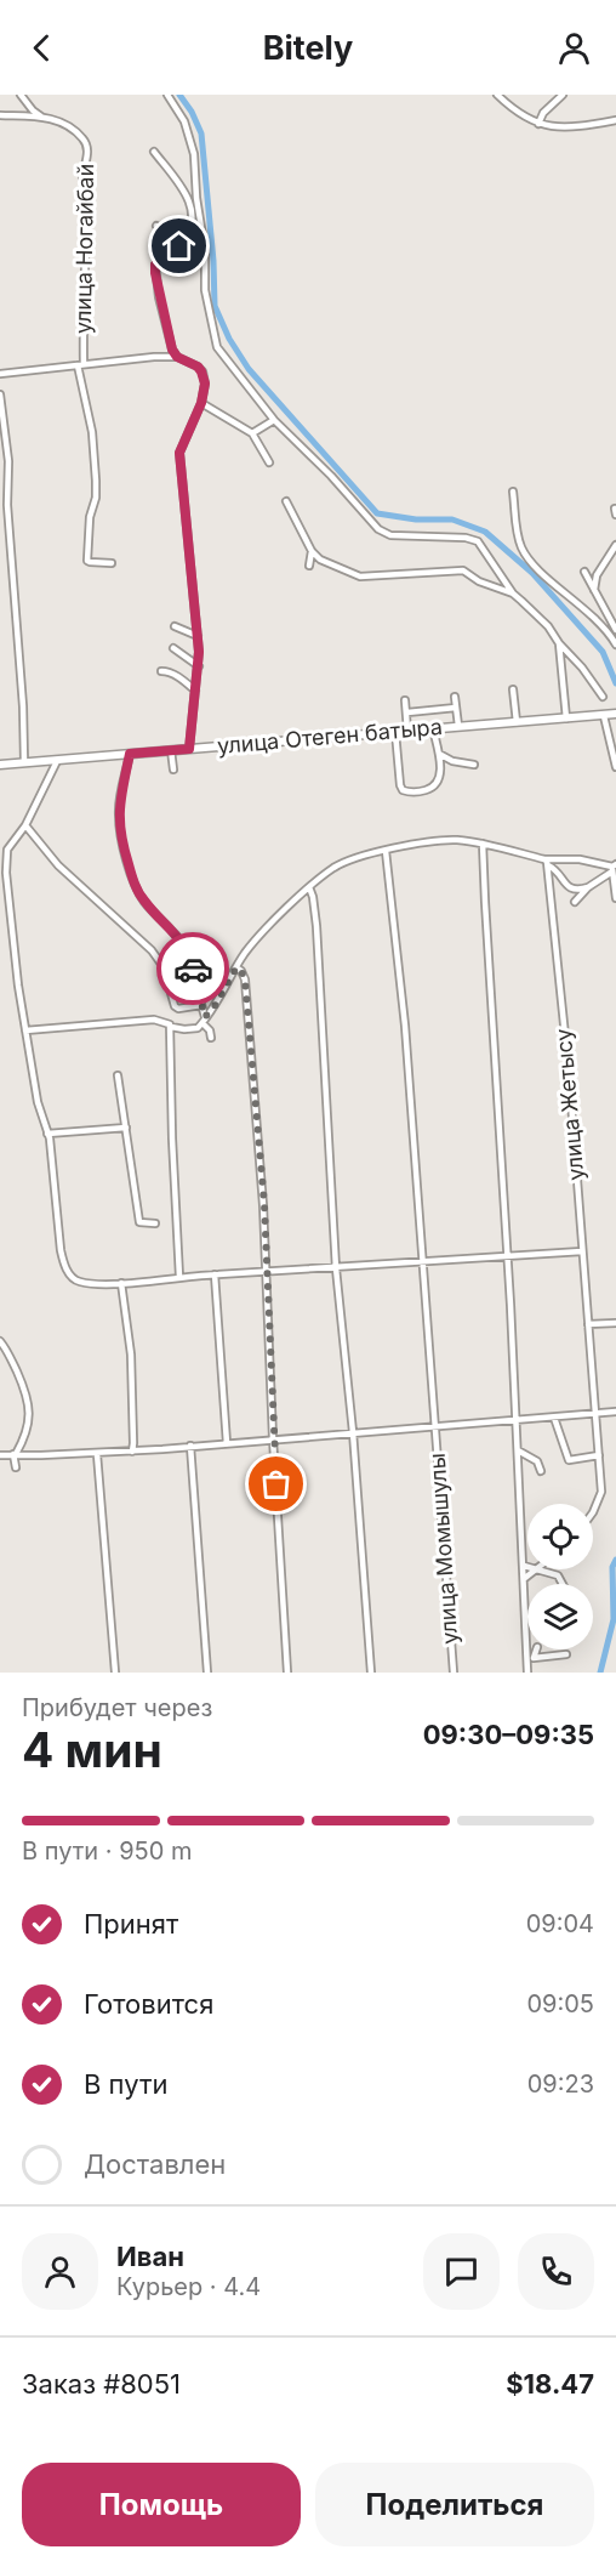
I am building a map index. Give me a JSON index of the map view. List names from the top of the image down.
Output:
{
  "streets": {
    "main road": ["улица Отеген батыра"],
    "street": ["улица Ногайбай", "улица Жетысу", "улица Момышулы"]
  },
  "page": {
    "header": "Bitely",
    "heading": ["4 мин", "Прибудет через", "09:30–09:35"],
    "panel": [
      "Иван",
      "Курьер · 4.4",
      "Заказ #8051",
      "$18.47"
    ],
    "bar": "В пути · 950 m",
    "list": [
      ["Принят", "09:04"],
      ["Готовится", "09:05"],
      ["В пути", "09:23"],
      "Доставлен"
    ],
    "buttons": ["Помощь", "Поделиться"]
  }
}
